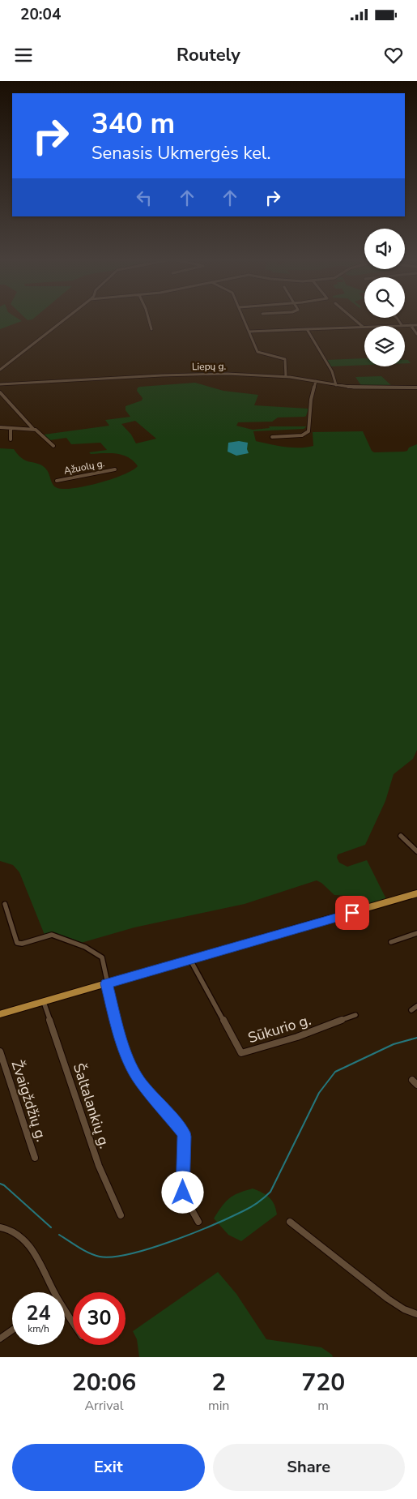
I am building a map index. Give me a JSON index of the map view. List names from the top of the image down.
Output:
{
  "streets": {
    "street": [
      "Liepų g.",
      "Ąžuolų g.",
      "Sūkurio g.",
      "Žvaigždžių g.",
      "Šaltalankių g."
    ]
  },
  "page": {
    "status": "20:04",
    "header": "Routely",
    "turn": ["340 m", "Senasis Ukmergės kel."],
    "speed": "24 km/h",
    "limit": "30",
    "eta": [
      "20:06",
      "Arrival",
      "2",
      "min",
      "720",
      "m"
    ],
    "buttons": ["Exit", "Share"]
  }
}
